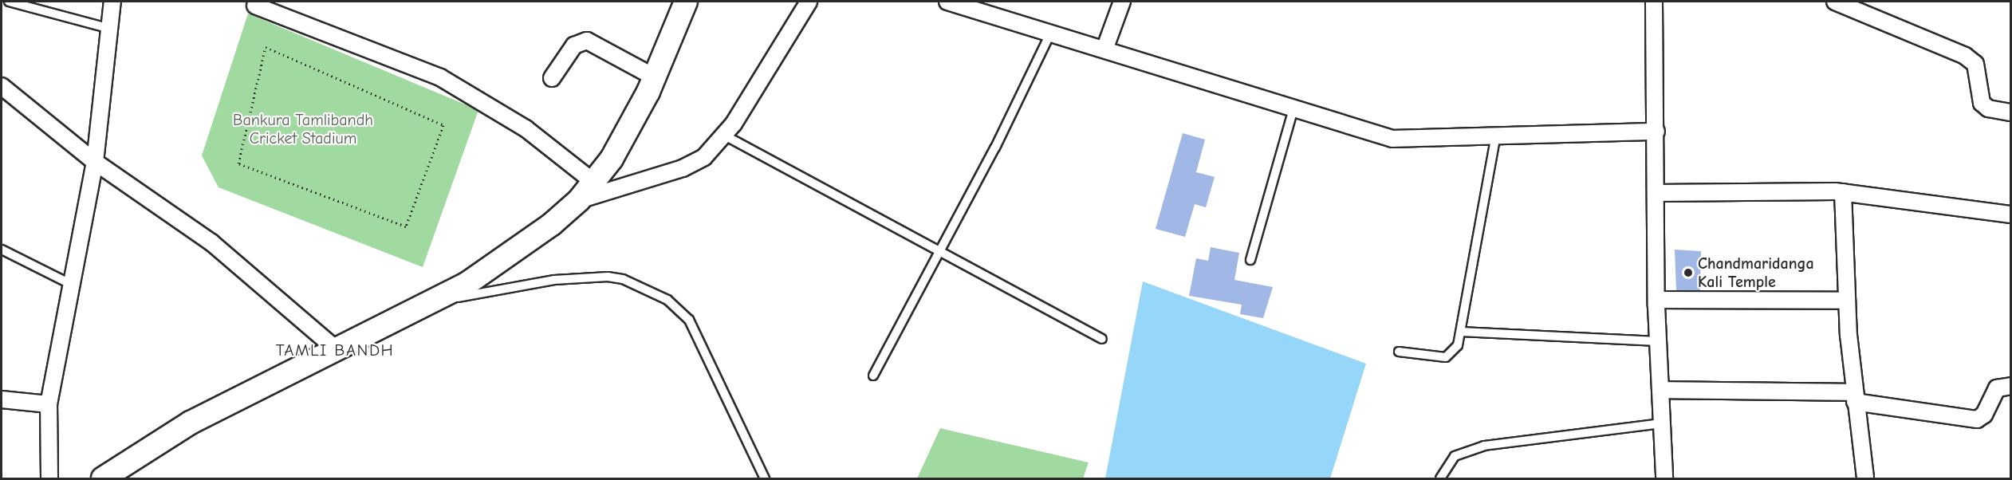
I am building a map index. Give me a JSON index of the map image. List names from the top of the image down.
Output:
{
  "districts": ["TAMLI BANDH"],
  "parks": ["Bankura Tamlibandh Cricket Stadium"],
  "places": ["Chandmaridanga Kali Temple"]
}
